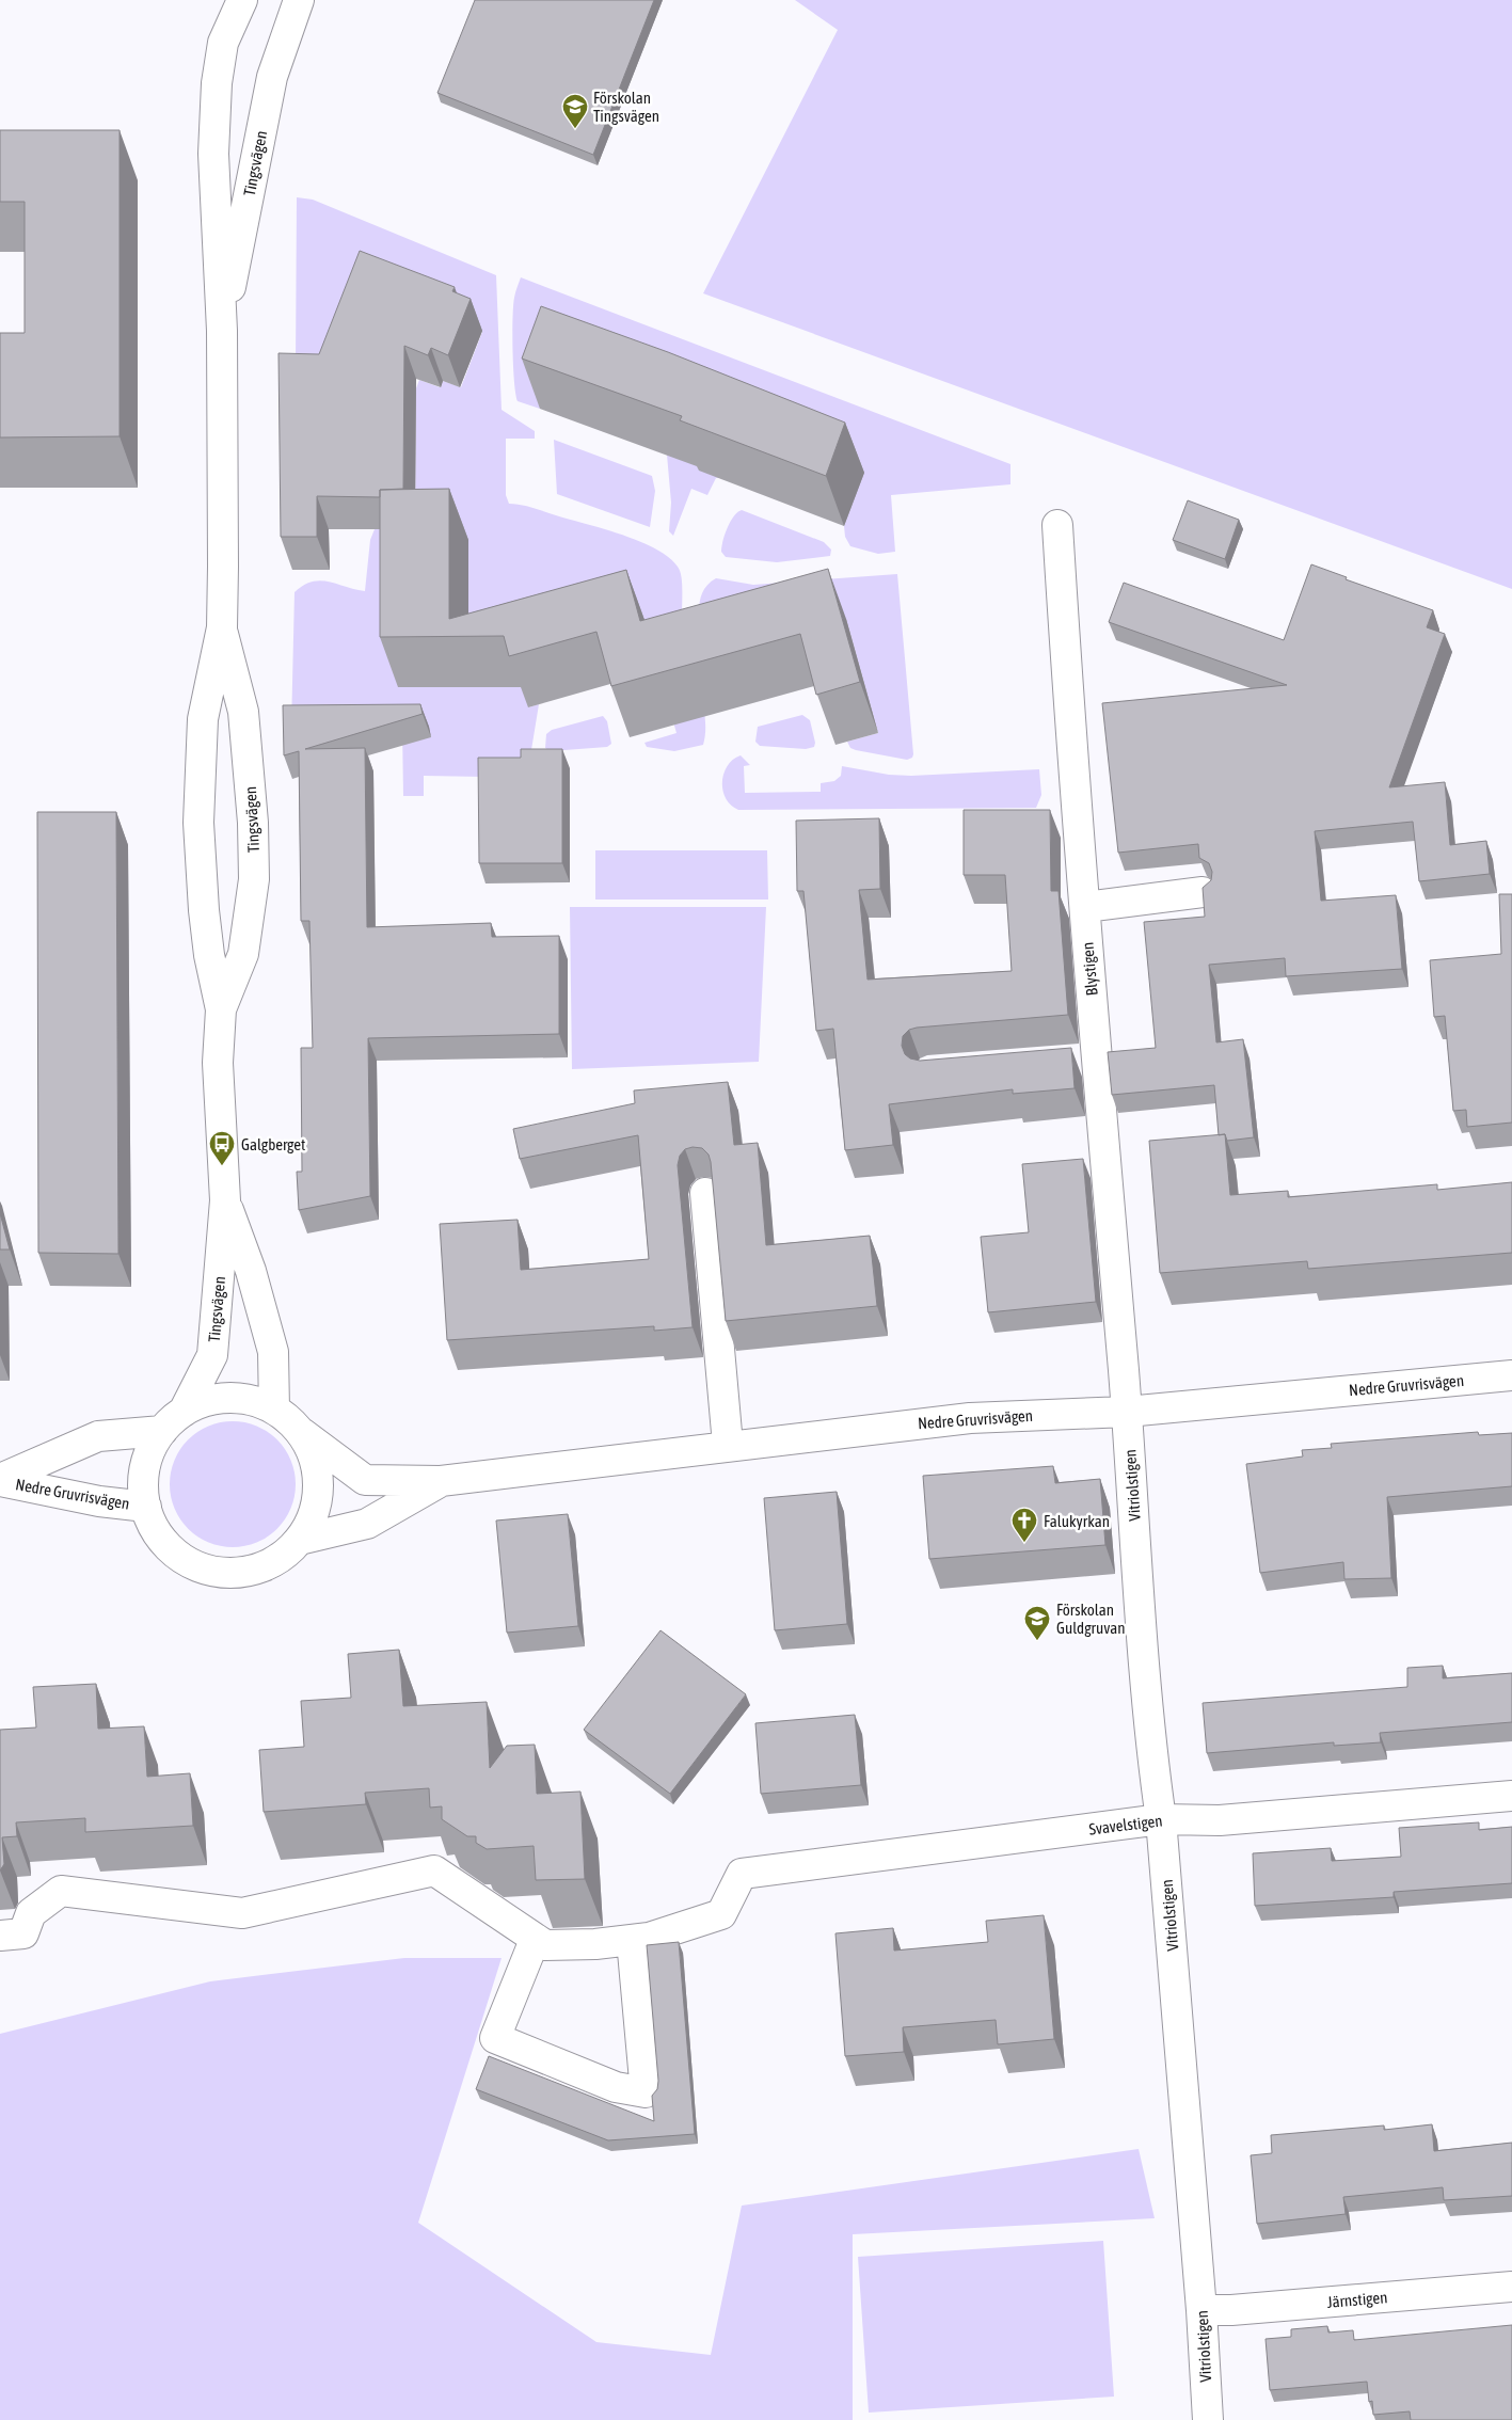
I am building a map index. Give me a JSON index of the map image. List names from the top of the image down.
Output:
{
  "streets": {
    "street": [
      "Tingsvägen",
      "Blystigen",
      "Nedre Gruvrisvägen",
      "Vitriolstigen",
      "Svavelstigen",
      "Järnstigen"
    ]
  },
  "crossings": [
    ["Tingsvägen", "Nedre Gruvrisvägen"],
    ["Blystigen", "Nedre Gruvrisvägen"],
    ["Blystigen", "Vitriolstigen"],
    ["Nedre Gruvrisvägen", "Vitriolstigen"],
    ["Vitriolstigen", "Svavelstigen"],
    ["Vitriolstigen", "Järnstigen"]
  ],
  "places": {
    "school or university": ["Förskolan Tingsvägen", "Förskolan Guldgruvan"],
    "bus stop": ["Galgberget"],
    "church": ["Falukyrkan"]
  }
}
